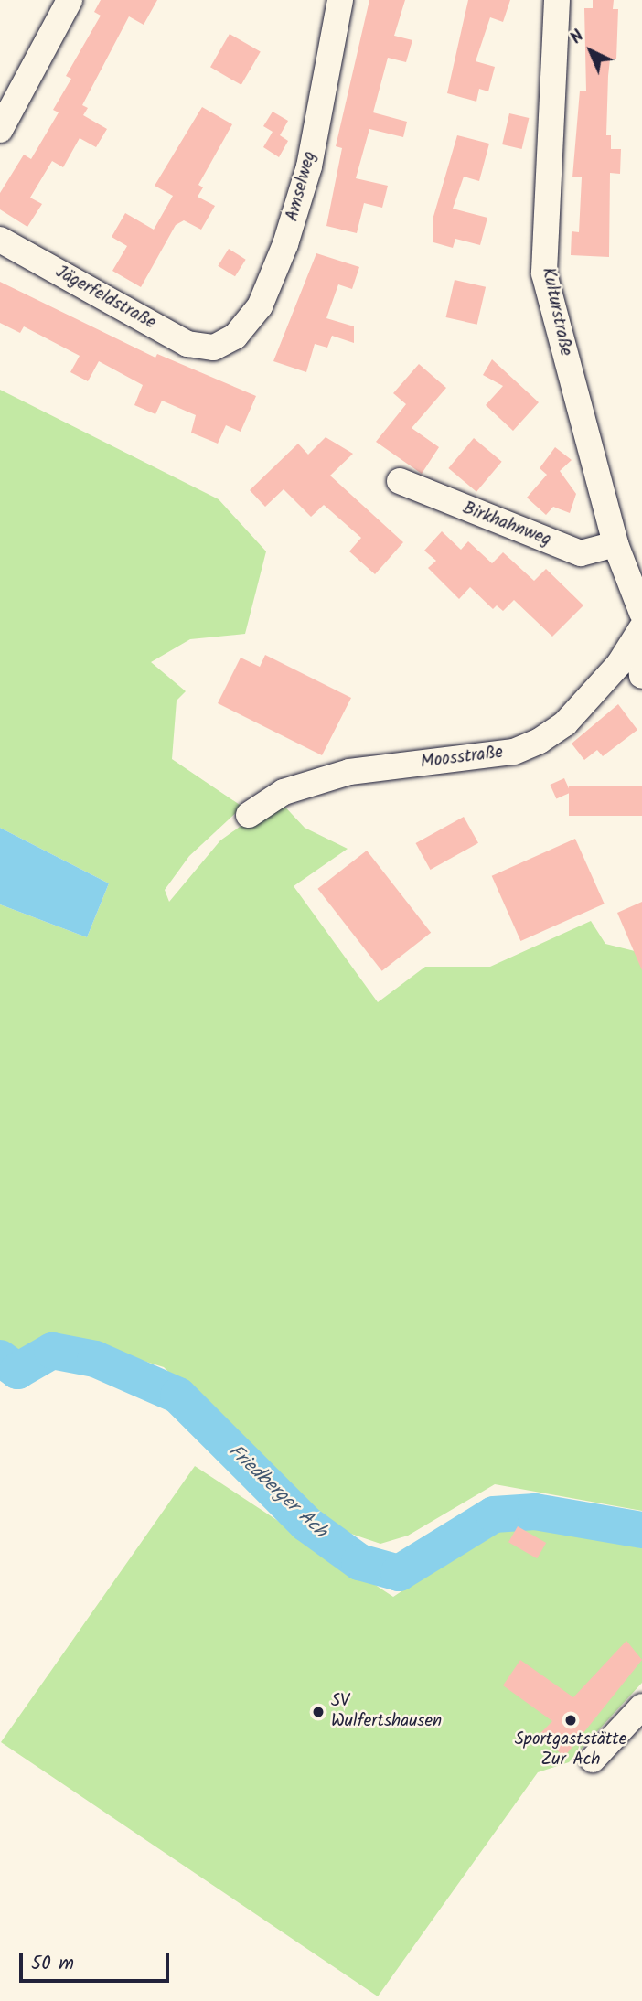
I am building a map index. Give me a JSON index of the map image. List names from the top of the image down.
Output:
{
  "streets": {
    "street": [
      "Amselweg",
      "Jägerfeldstraße",
      "Kulturstraße",
      "Birkhahnweg",
      "Moosstraße"
    ]
  },
  "crossings": [
    ["Amselweg", "Jägerfeldstraße"],
    ["Kulturstraße", "Birkhahnweg"],
    ["Kulturstraße", "Moosstraße"]
  ],
  "water": ["Friedberger Ach"],
  "places": ["SV Wulfertshausen", "Sportgaststätte Zur Ach"],
  "scale_bar": "50 m",
  "north": "top left"
}
